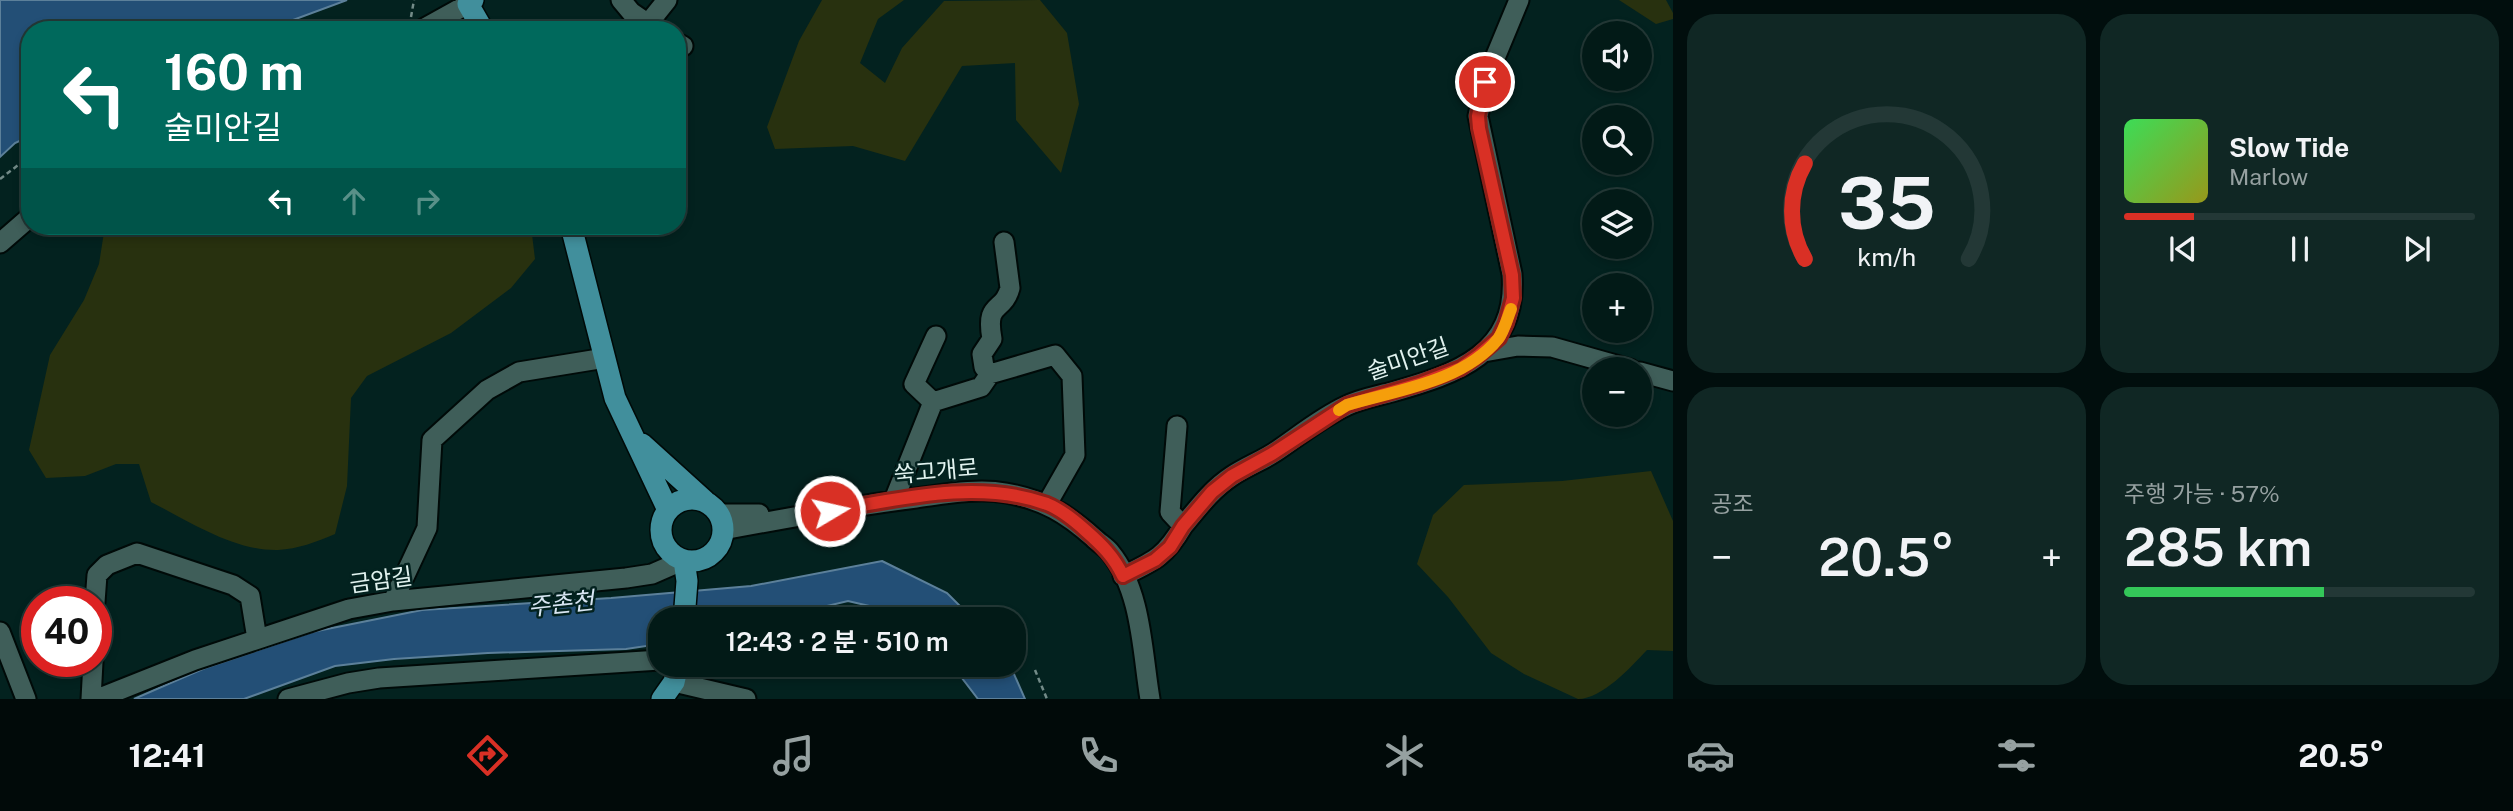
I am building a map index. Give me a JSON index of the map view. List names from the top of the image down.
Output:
{
  "streets": {
    "street": ["술미안길", "쑥고개로", "금암길"]
  },
  "crossings": [
    ["술미안길", "쑥고개로"],
    ["쑥고개로", "금암길"]
  ],
  "water": ["주촌천"],
  "page": {
    "map_buttons": ["+", "−"],
    "turn": ["160 m", "술미안길"],
    "song": ["Slow Tide", "Marlow"],
    "tile": [
      "공조",
      ["주행 가능 · 57%", "285 km"]
    ],
    "heat": ["−", "20.5°", "+"],
    "limit": "40",
    "trip": "12:43 · 2 분 · 510 m",
    "tabs": ["12:41", "20.5°"],
    "gauge": ["35", "km/h"]
  }
}
